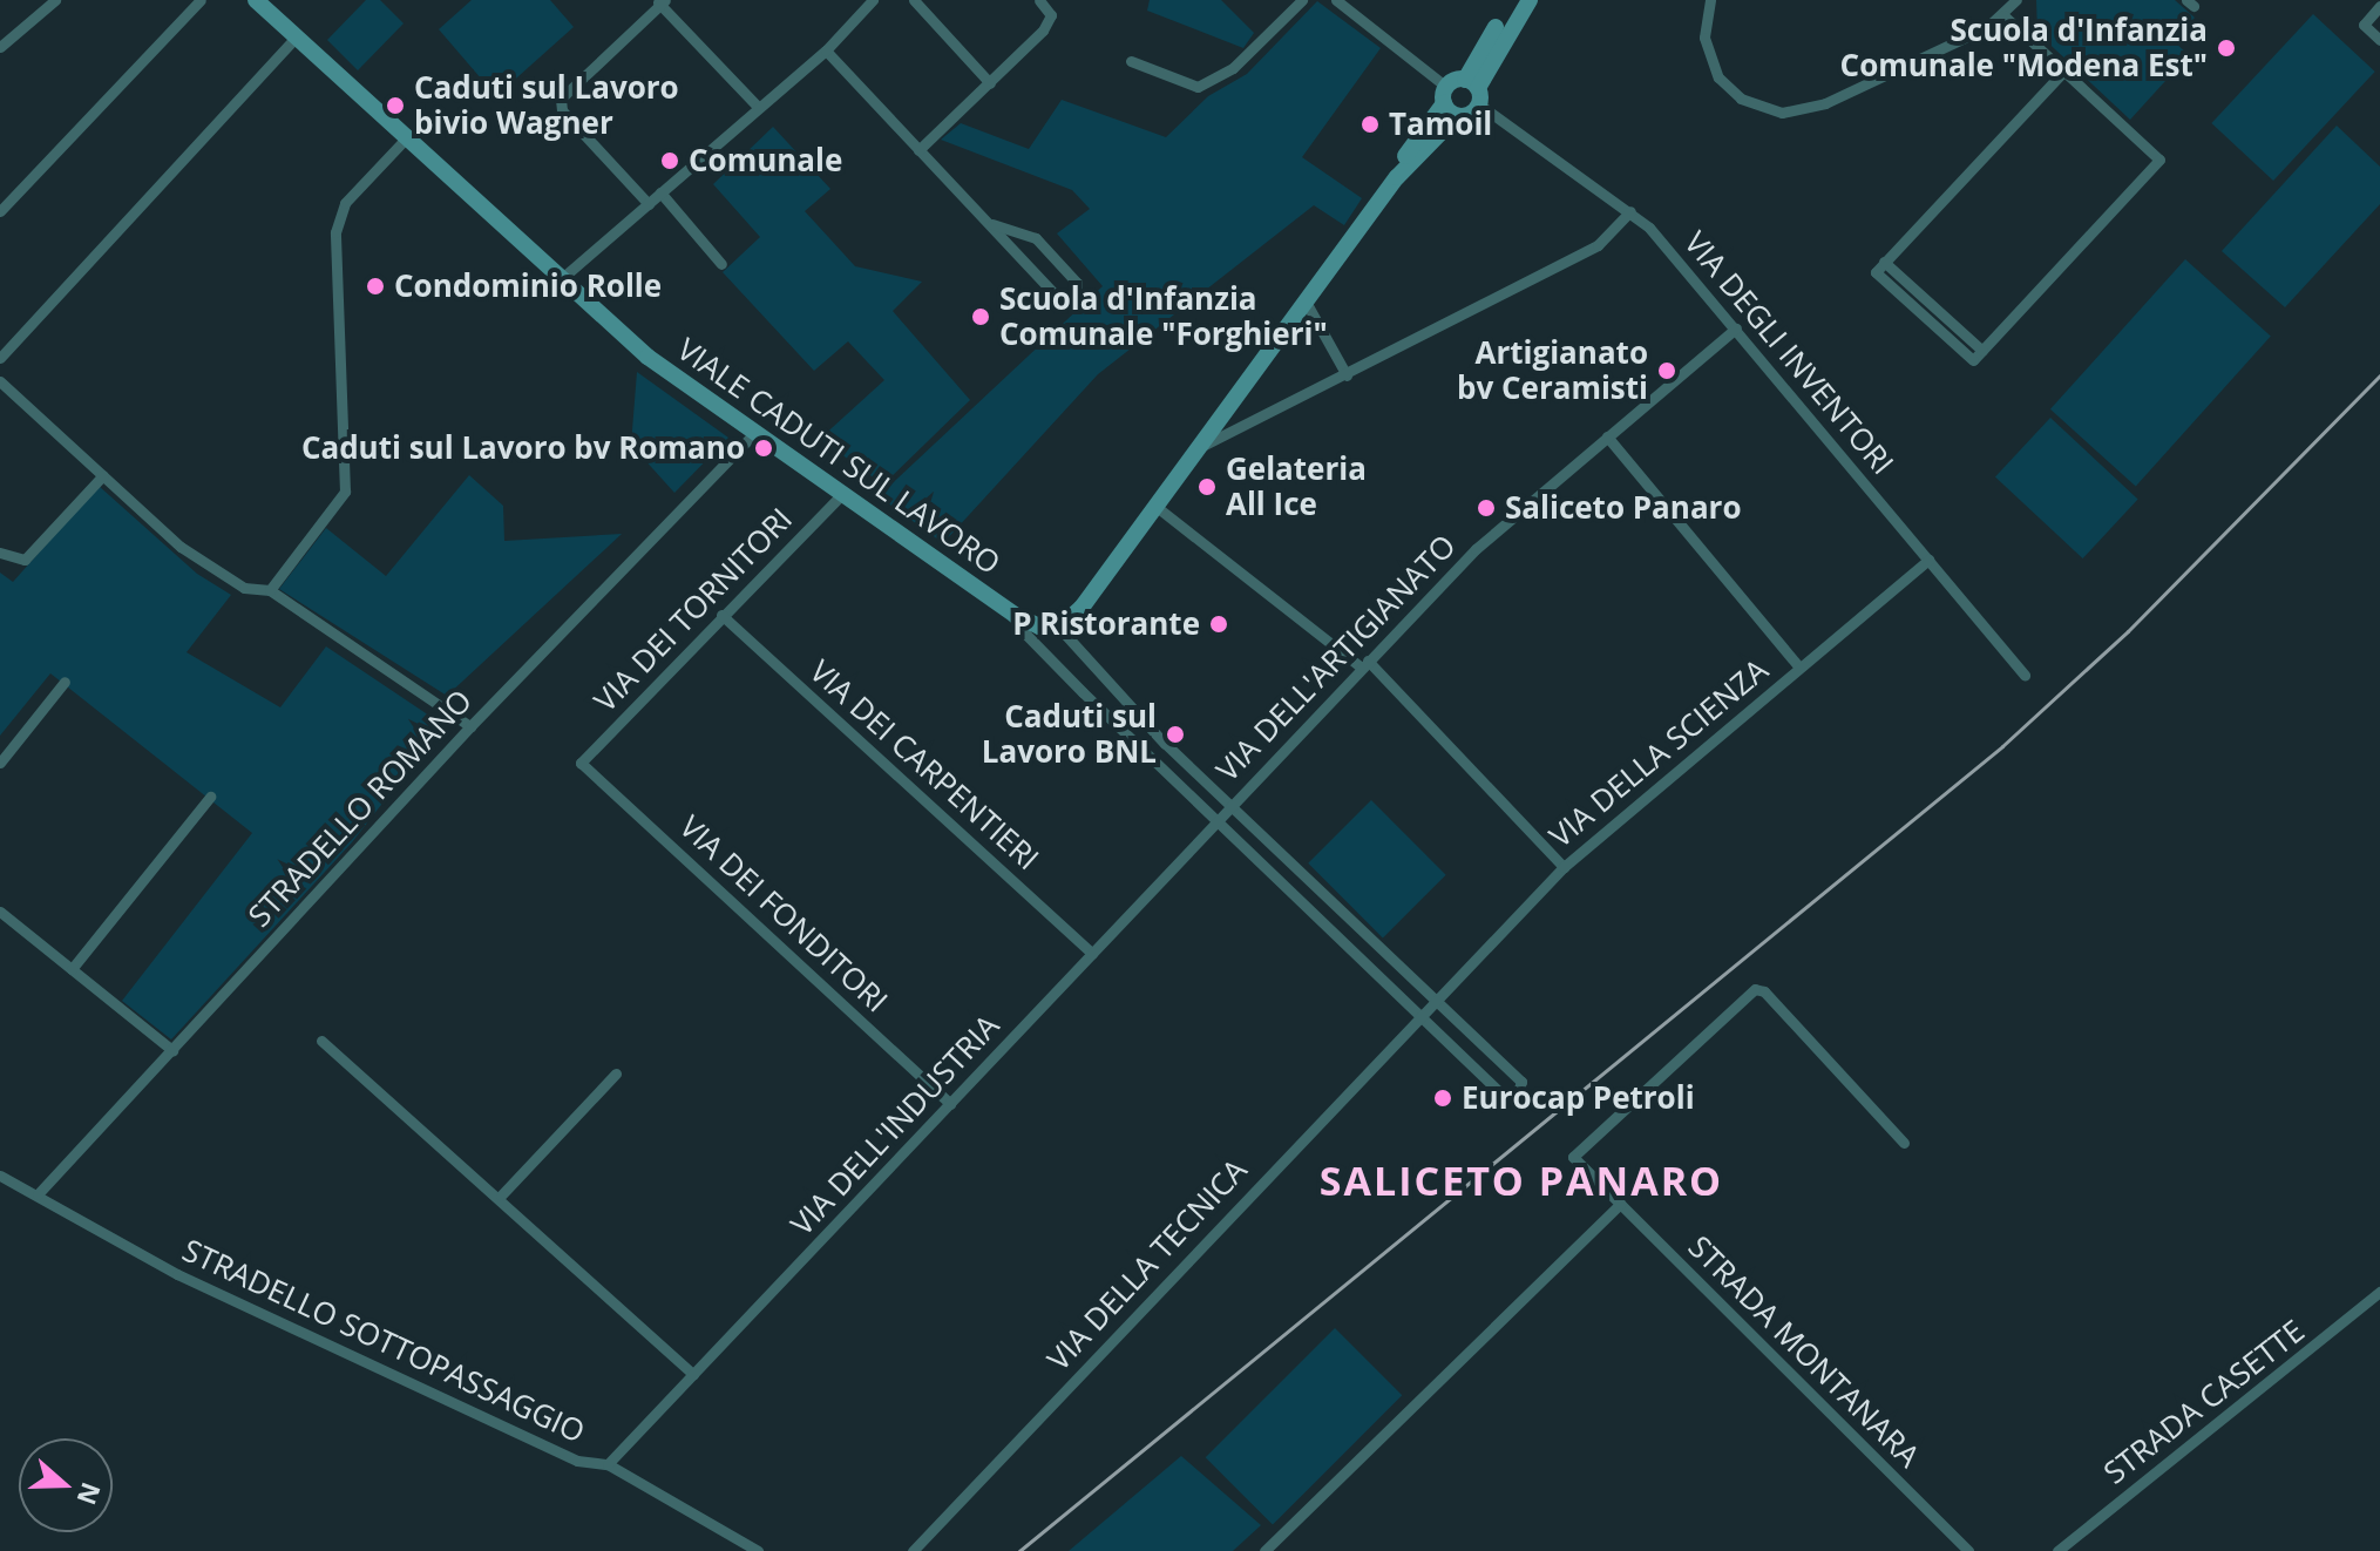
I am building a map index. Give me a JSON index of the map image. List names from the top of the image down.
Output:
{
  "streets": {
    "street": [
      "VIA DEGLI INVENTORI",
      "VIALE CADUTI SUL LAVORO",
      "VIA DEI TORNITORI",
      "VIA DELL'ARTIGIANATO",
      "VIA DELLA SCIENZA",
      "VIA DEI CARPENTIERI",
      "STRADELLO ROMANO",
      "VIA DEI FONDITORI",
      "VIA DELL'INDUSTRIA",
      "VIA DELLA TECNICA",
      "STRADELLO SOTTOPASSAGGIO",
      "STRADA MONTANARA",
      "STRADA CASETTE"
    ]
  },
  "crossings": [
    ["VIA DEGLI INVENTORI", "VIA DELL'ARTIGIANATO"],
    ["VIA DEGLI INVENTORI", "VIA DELLA SCIENZA"],
    ["VIALE CADUTI SUL LAVORO", "VIA DEI TORNITORI"],
    ["VIALE CADUTI SUL LAVORO", "VIA DELL'ARTIGIANATO"],
    ["VIALE CADUTI SUL LAVORO", "VIA DELLA SCIENZA"],
    ["VIALE CADUTI SUL LAVORO", "STRADELLO ROMANO"],
    ["VIALE CADUTI SUL LAVORO", "VIA DELL'INDUSTRIA"],
    ["VIALE CADUTI SUL LAVORO", "VIA DELLA TECNICA"],
    ["VIA DEI TORNITORI", "VIA DEI CARPENTIERI"],
    ["VIA DEI TORNITORI", "VIA DEI FONDITORI"],
    ["VIA DEI CARPENTIERI", "VIA DELL'INDUSTRIA"],
    ["STRADELLO ROMANO", "STRADELLO SOTTOPASSAGGIO"],
    ["VIA DEI FONDITORI", "VIA DELL'INDUSTRIA"],
    ["VIA DELL'INDUSTRIA", "STRADELLO SOTTOPASSAGGIO"]
  ],
  "districts": ["SALICETO PANARO"],
  "places": [
    "Scuola d'Infanzia Comunale \"Modena Est\"",
    "Caduti sul Lavoro bivio Wagner",
    "Tamoil",
    "Comunale",
    "Condominio Rolle",
    "Scuola d'Infanzia Comunale \"Forghieri\"",
    "Artigianato bv Ceramisti",
    "Caduti sul Lavoro bv Romano",
    "Gelateria All Ice",
    "Saliceto Panaro",
    "P Ristorante",
    "Caduti sul Lavoro BNL",
    "Eurocap Petroli"
  ],
  "north": "right"
}
